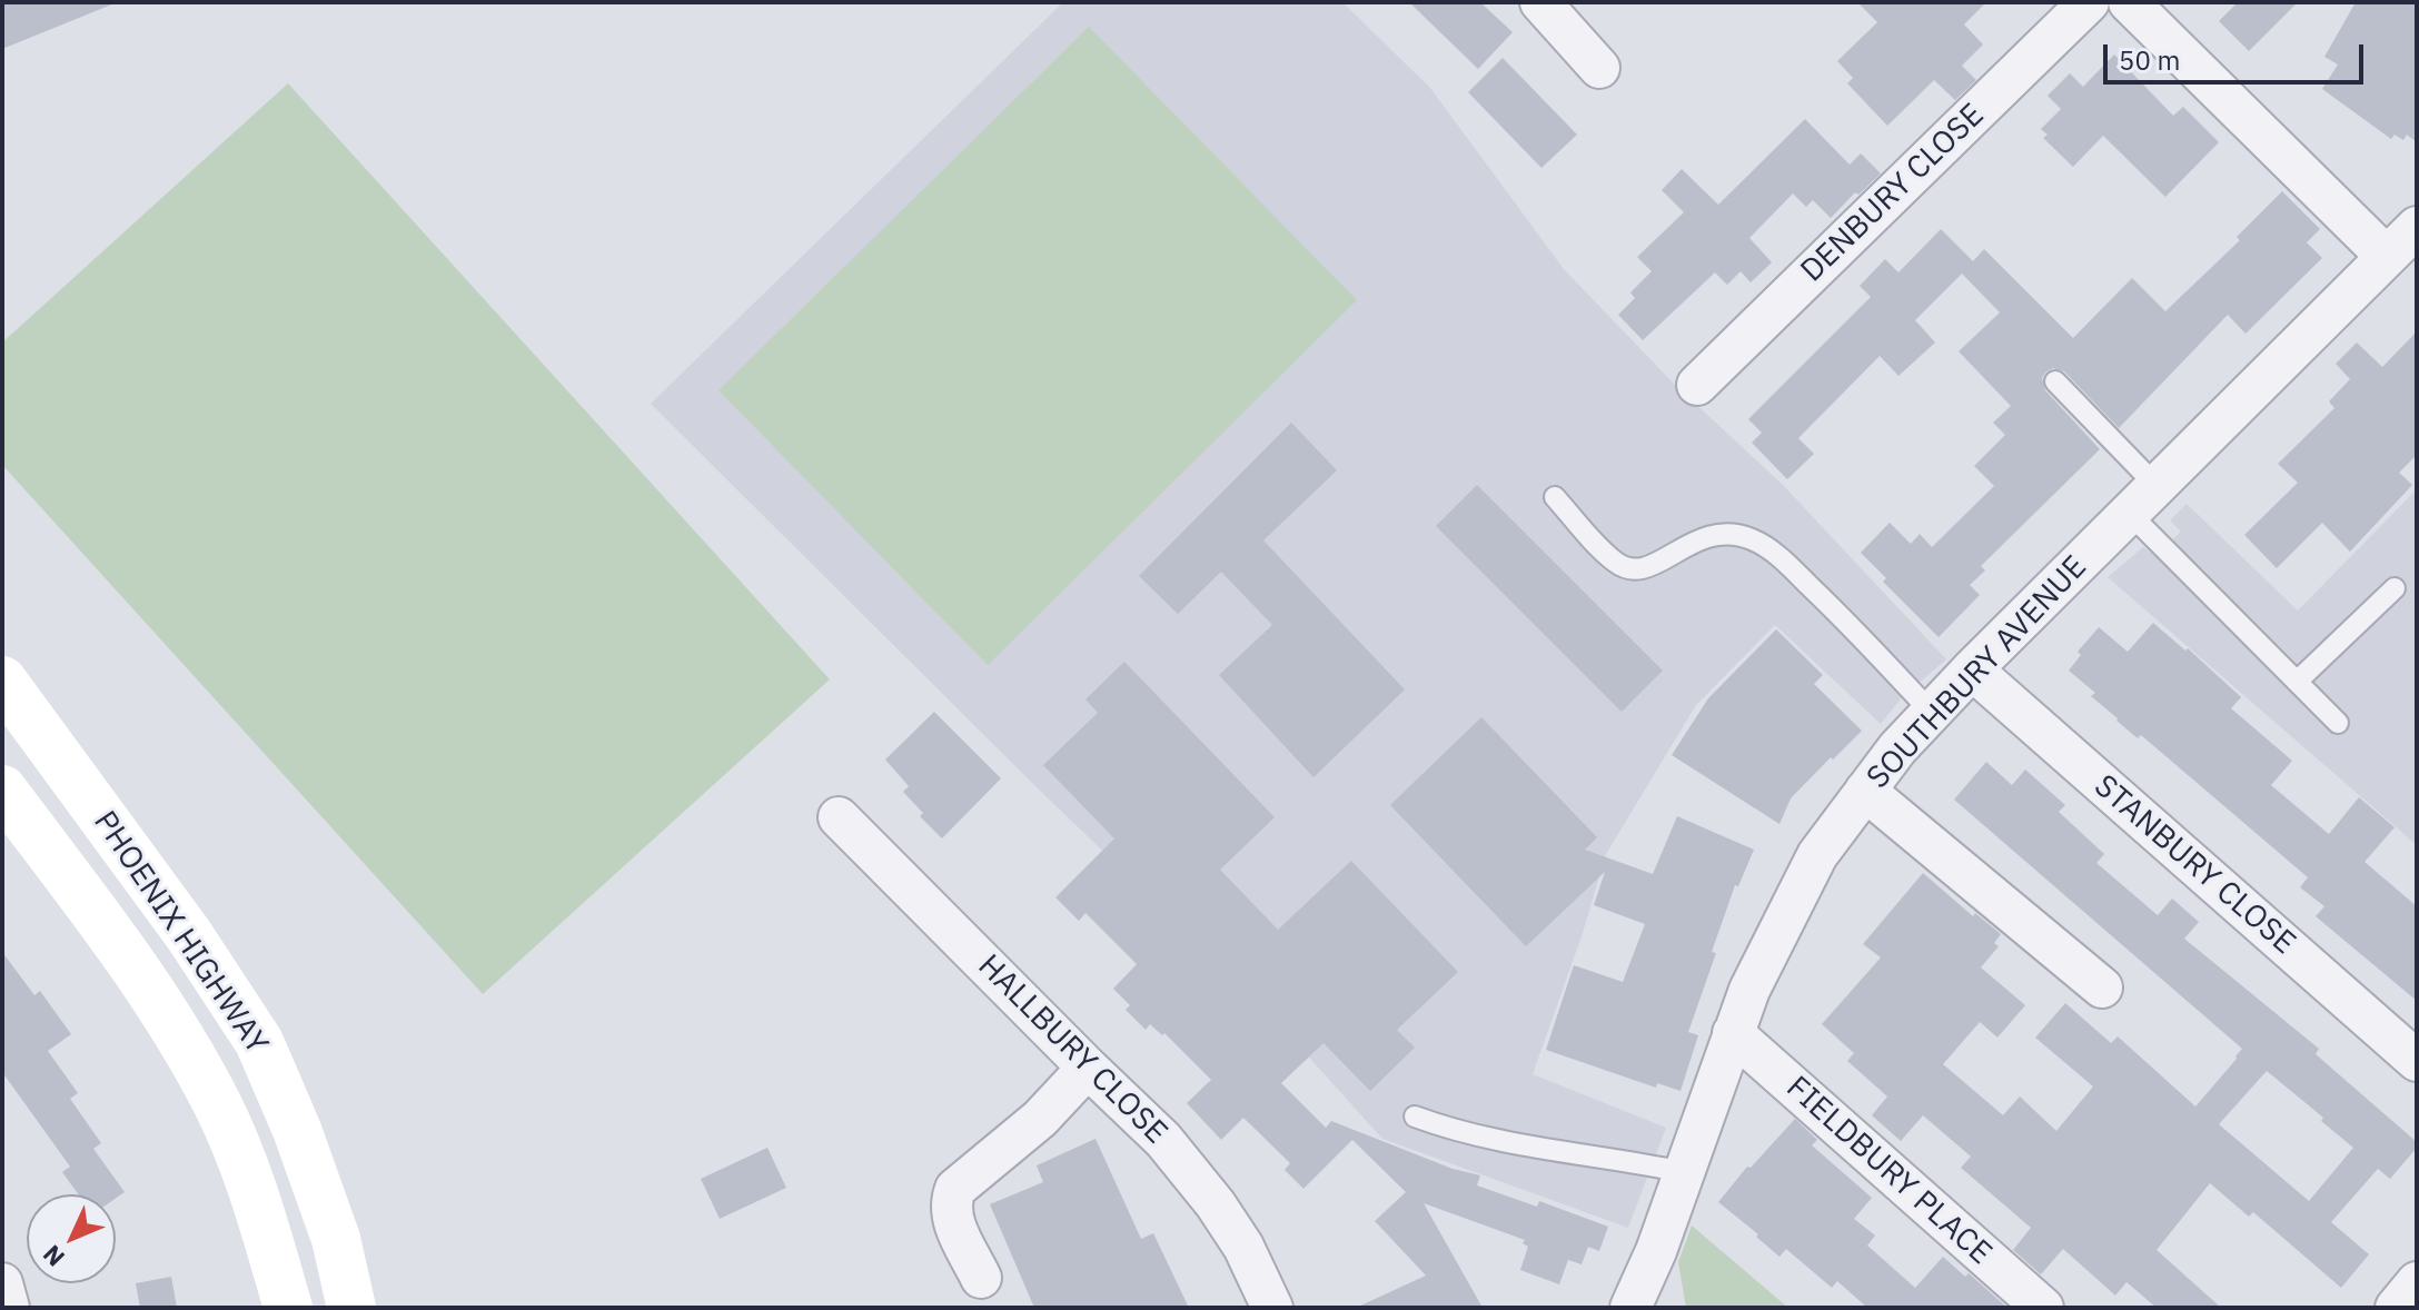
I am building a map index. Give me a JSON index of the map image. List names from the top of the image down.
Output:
{
  "streets": {
    "main road": ["PHOENIX HIGHWAY"],
    "street": [
      "DENBURY CLOSE",
      "SOUTHBURY AVENUE",
      "STANBURY CLOSE",
      "HALLBURY CLOSE",
      "FIELDBURY PLACE"
    ]
  },
  "crossings": [
    ["SOUTHBURY AVENUE", "STANBURY CLOSE"],
    ["SOUTHBURY AVENUE", "FIELDBURY PLACE"]
  ],
  "scale_bar": "50 m",
  "north": "bottom left"
}
